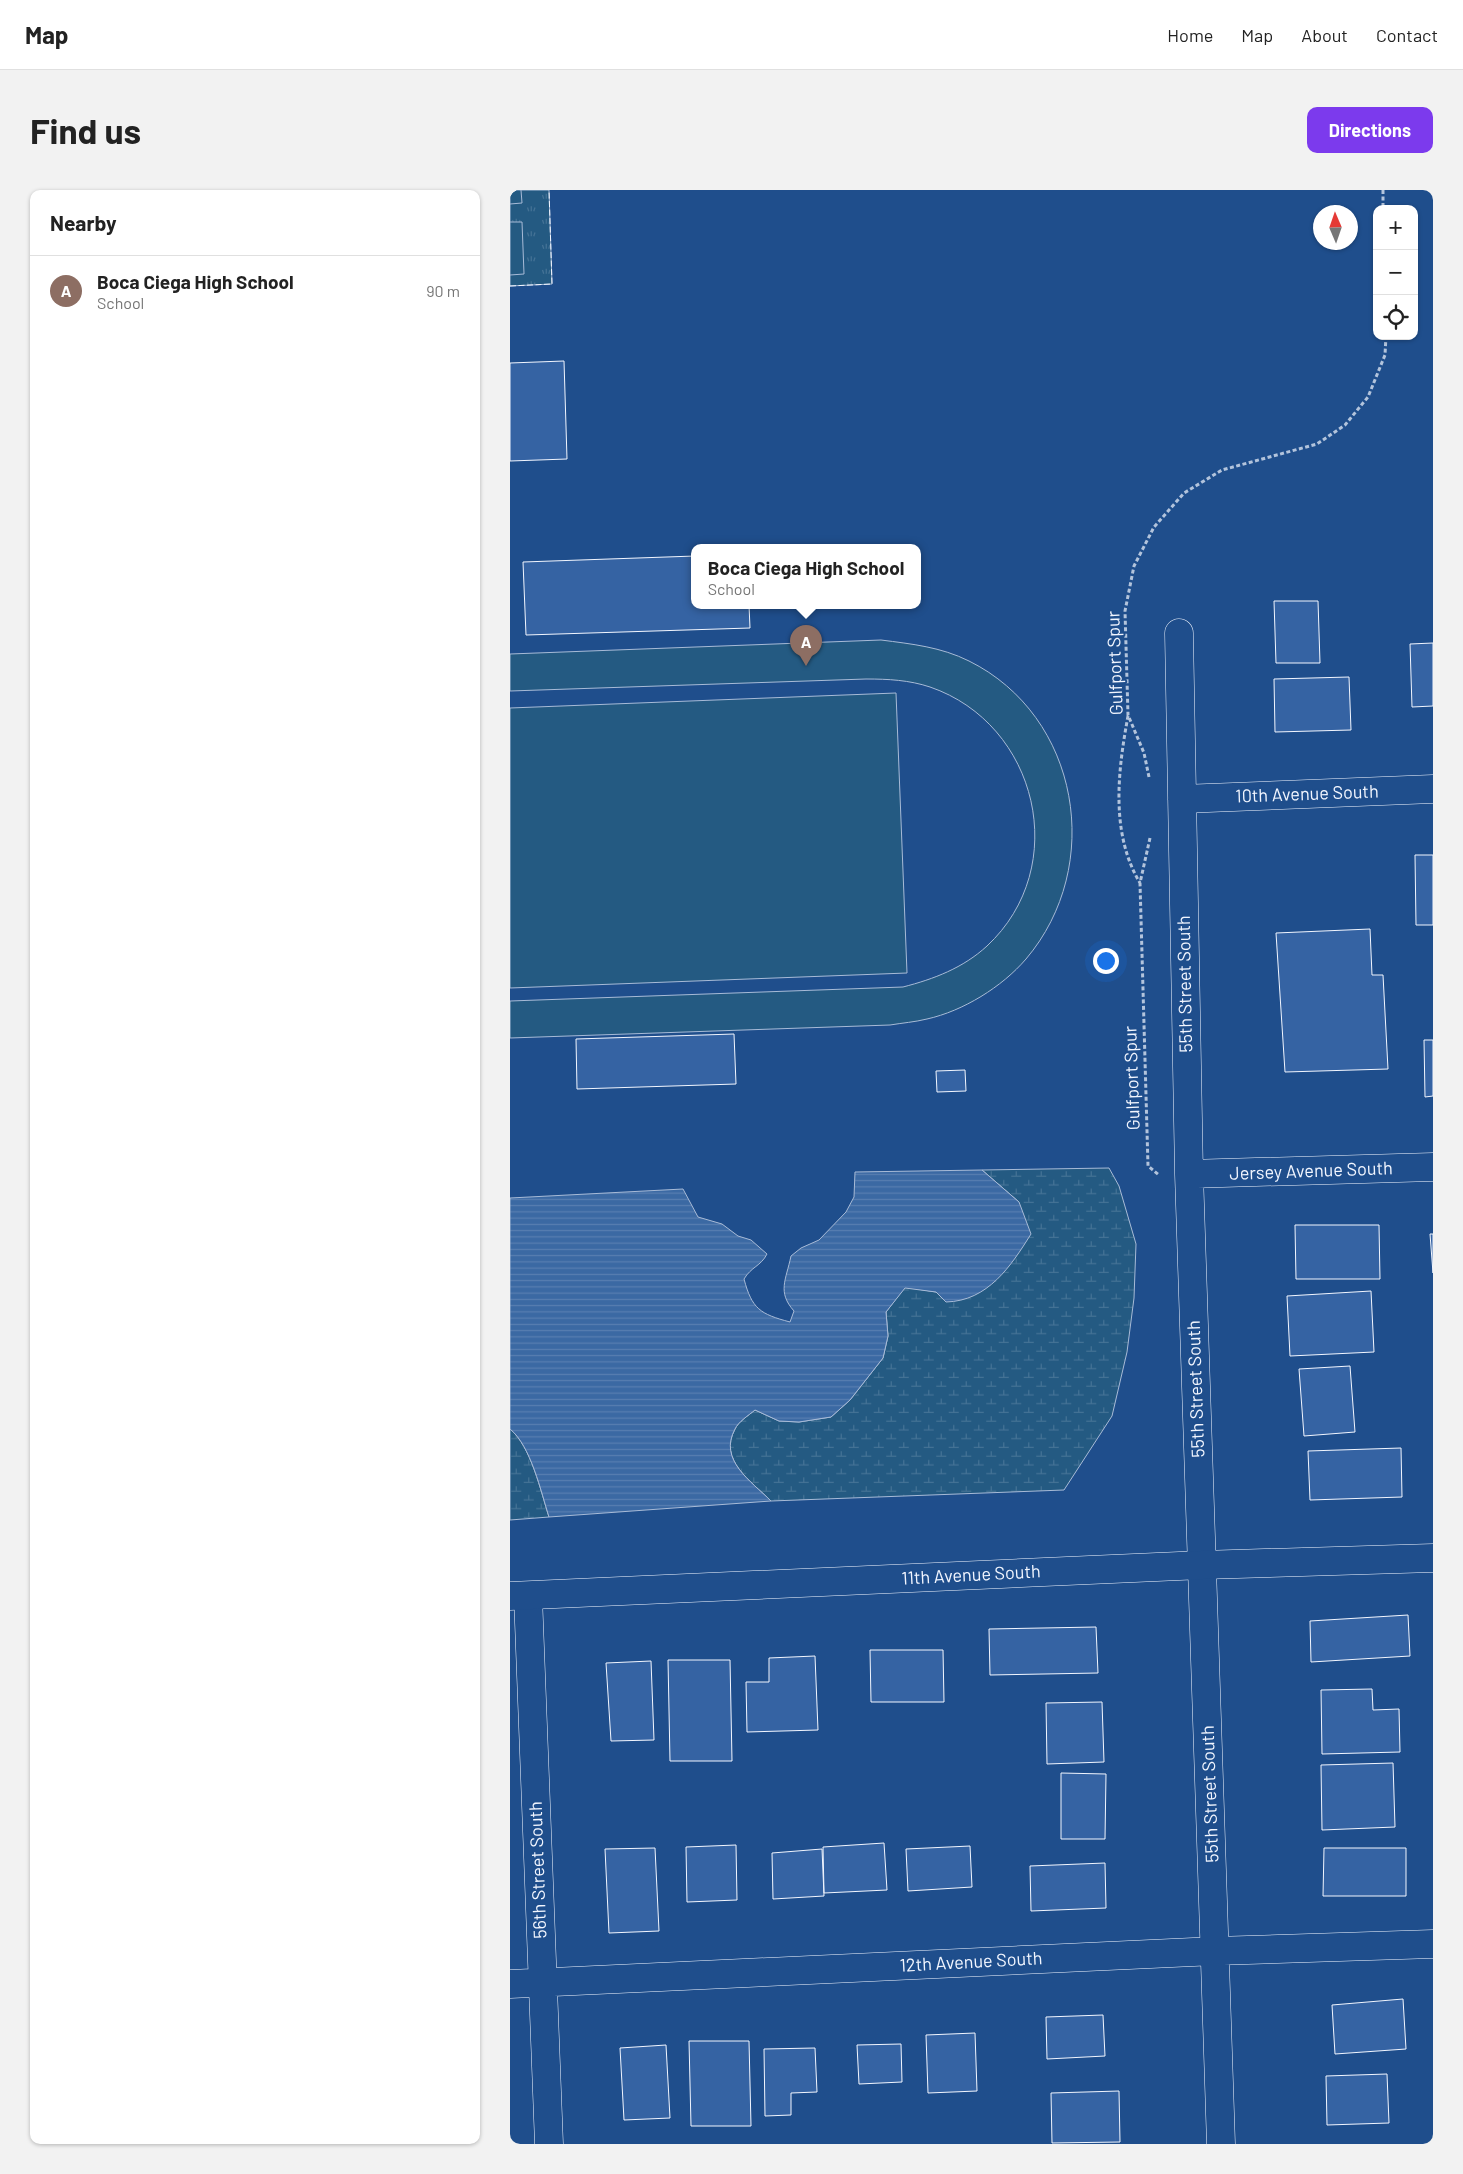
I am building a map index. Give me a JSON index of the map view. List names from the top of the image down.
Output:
{
  "streets": {
    "street": [
      "10th Avenue South",
      "55th Street South",
      "Jersey Avenue South",
      "11th Avenue South",
      "56th Street South",
      "12th Avenue South"
    ],
    "path": ["Gulfport Spur"]
  },
  "crossings": [
    ["Gulfport Spur", "55th Street South"],
    ["Gulfport Spur", "Jersey Avenue South"],
    ["10th Avenue South", "55th Street South"],
    ["55th Street South", "Jersey Avenue South"],
    ["55th Street South", "11th Avenue South"],
    ["55th Street South", "12th Avenue South"],
    ["11th Avenue South", "56th Street South"],
    ["56th Street South", "12th Avenue South"]
  ],
  "north": "top",
  "page": {
    "header": "Map",
    "nav": [
      "Home",
      "Map",
      "About",
      "Contact"
    ],
    "buttons": "Directions",
    "title": "Find us",
    "heading": "Nearby",
    "map_buttons": ["+", "−"],
    "list": [
      {
        "mark": "A",
        "name": "Boca Ciega High School",
        "note": "School",
        "value": "90 m"
      }
    ],
    "popup": ["Boca Ciega High School", "School"],
    "pins": "A"
  }
}
